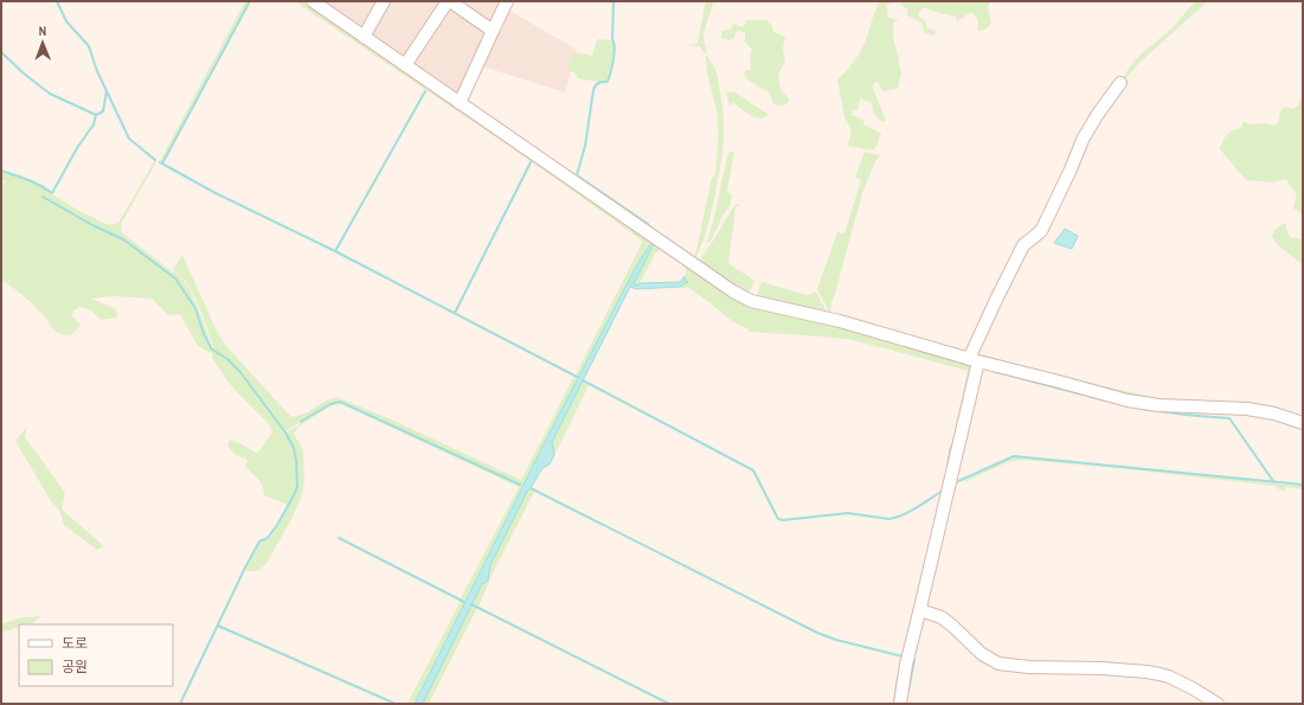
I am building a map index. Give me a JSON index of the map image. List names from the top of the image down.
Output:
{
  "legend": ["도로", "공원"],
  "north": "top"
}
